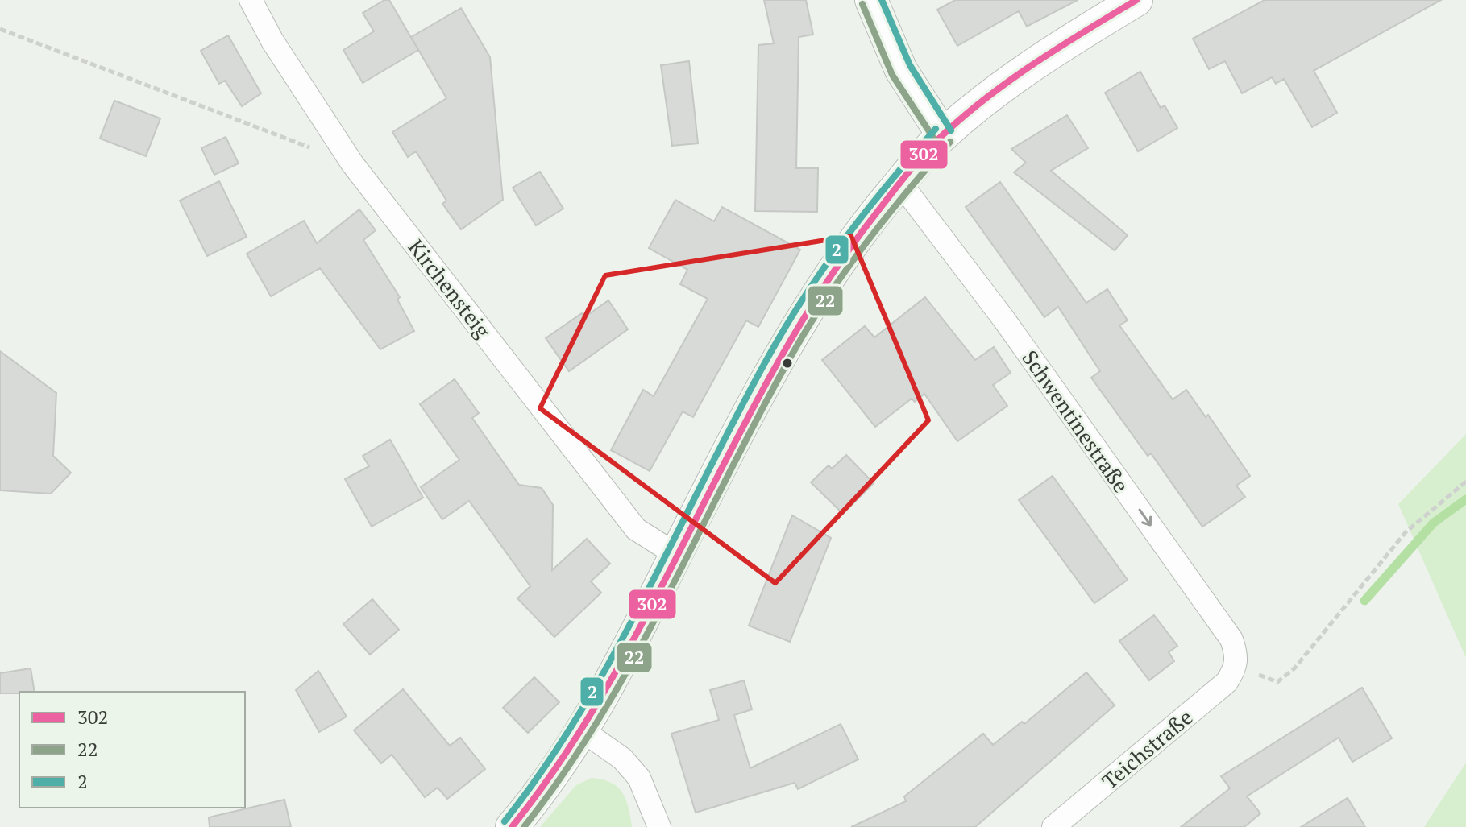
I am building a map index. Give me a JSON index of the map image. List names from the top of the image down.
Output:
{
  "streets": {
    "street": ["Kirchensteig", "Schwentinestraße", "Teichstraße"]
  },
  "crossings": [
    ["Schwentinestraße", "Teichstraße"]
  ],
  "one_way": ["Schwentinestraße"],
  "lines": ["transit line 302", "transit line 2", "transit line 22"],
  "legend": ["302", "22", "2"]
}
